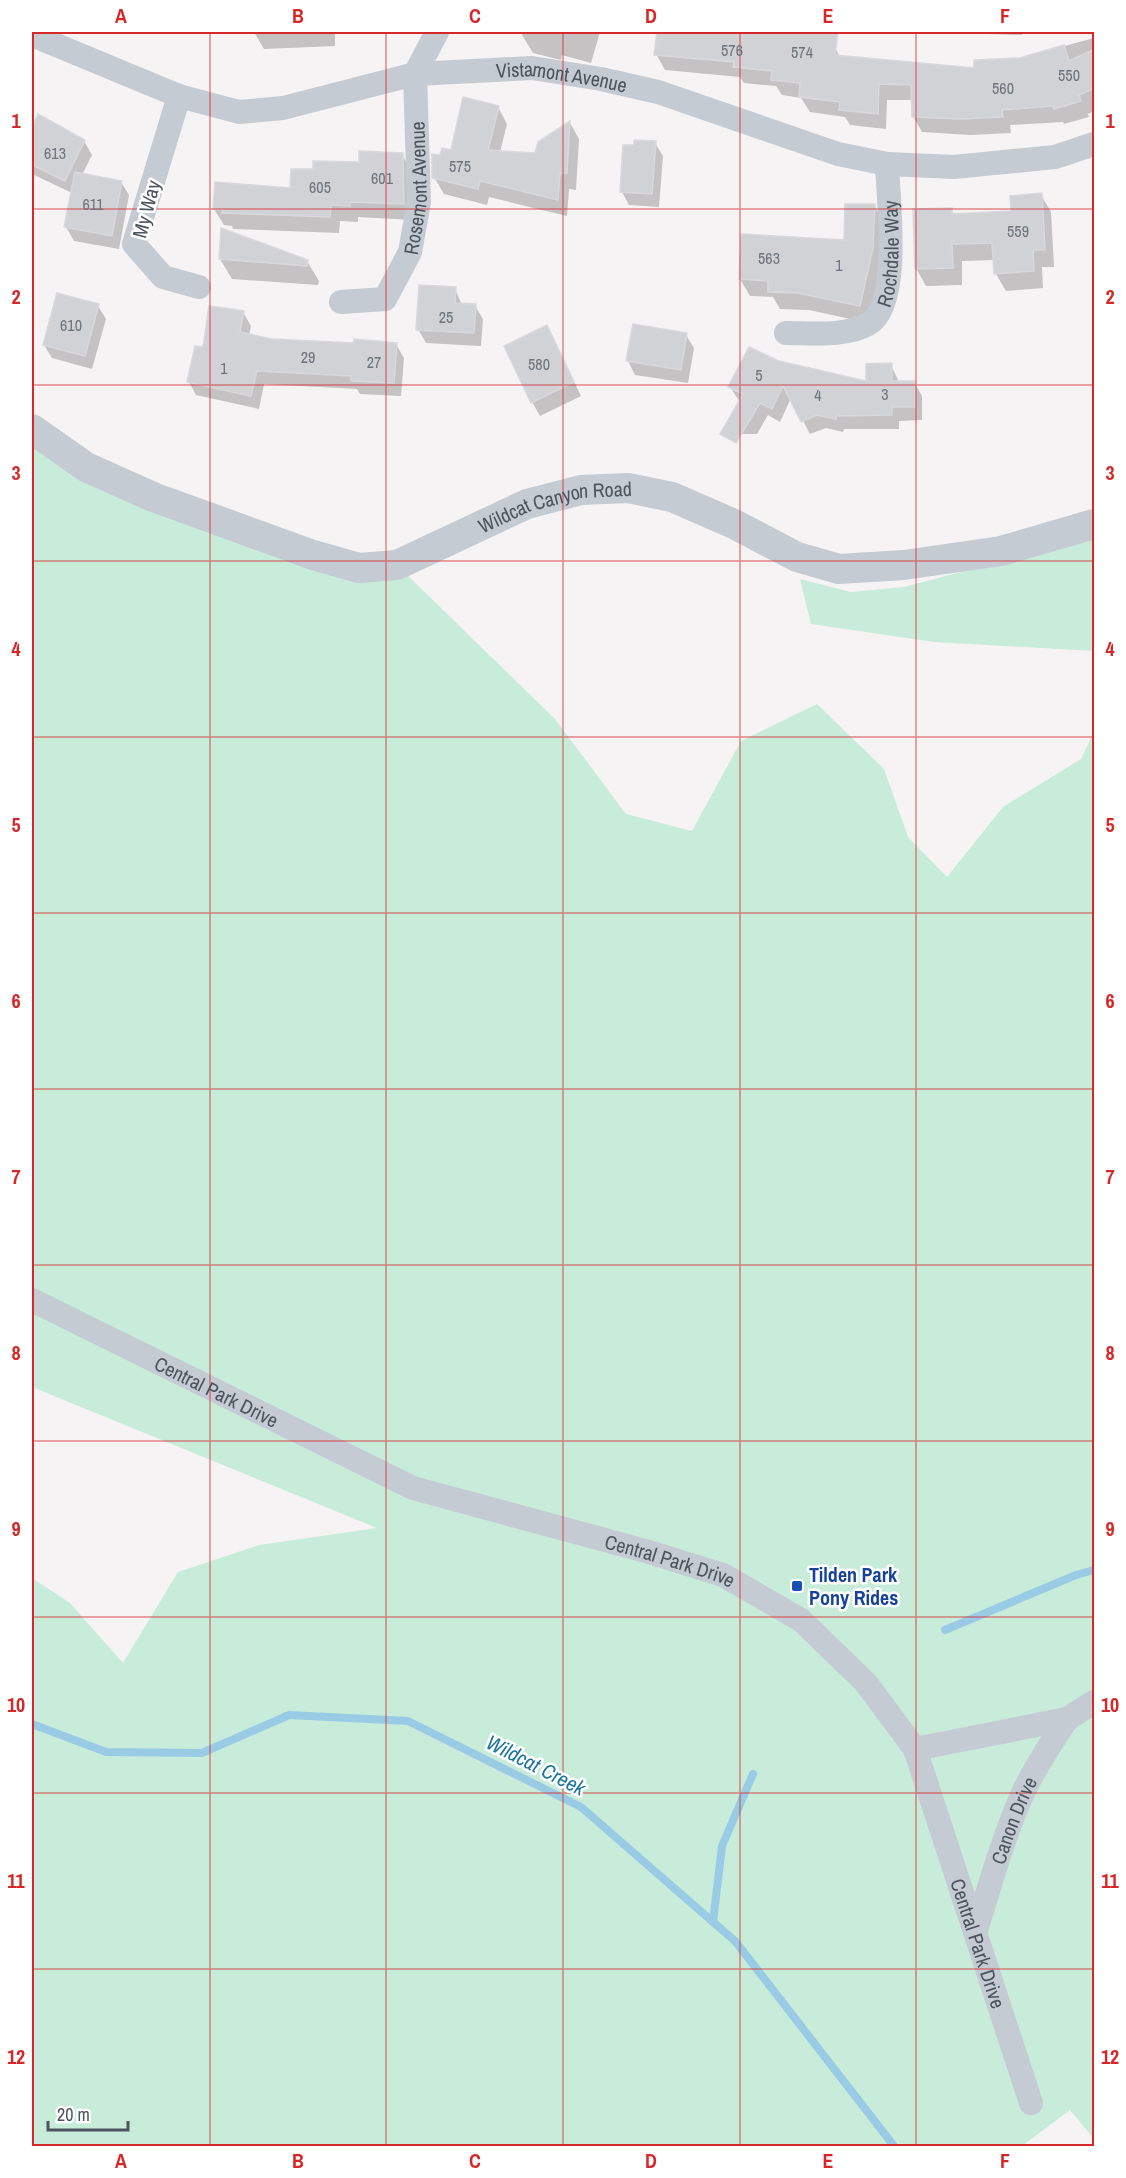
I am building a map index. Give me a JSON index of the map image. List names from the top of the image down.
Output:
{
  "streets": {
    "street": [
      "Vistamont Avenue",
      "Rosemont Avenue",
      "My Way",
      "Rochdale Way",
      "Wildcat Canyon Road",
      "Central Park Drive",
      "Canon Drive"
    ]
  },
  "crossings": [
    ["Vistamont Avenue", "Rosemont Avenue"],
    ["Vistamont Avenue", "My Way"],
    ["Vistamont Avenue", "Rochdale Way"],
    ["Central Park Drive", "Canon Drive"]
  ],
  "water": ["Wildcat Creek"],
  "places": {
    "transit": ["Tilden Park Pony Rides"]
  },
  "house_numbers": [
    "576",
    "574",
    "550",
    "560",
    "613",
    "575",
    "601",
    "605",
    "611",
    "559",
    "563",
    "1",
    "25",
    "610",
    "29",
    "27",
    "580",
    "1",
    "5",
    "3",
    "4"
  ],
  "scale_bar": "20 m",
  "grid": {
    "columns": [
      "A",
      "B",
      "C",
      "D",
      "E",
      "F"
    ],
    "rows": [
      "1",
      "2",
      "3",
      "4",
      "5",
      "6",
      "7",
      "8",
      "9",
      "10",
      "11",
      "12"
    ]
  }
}
